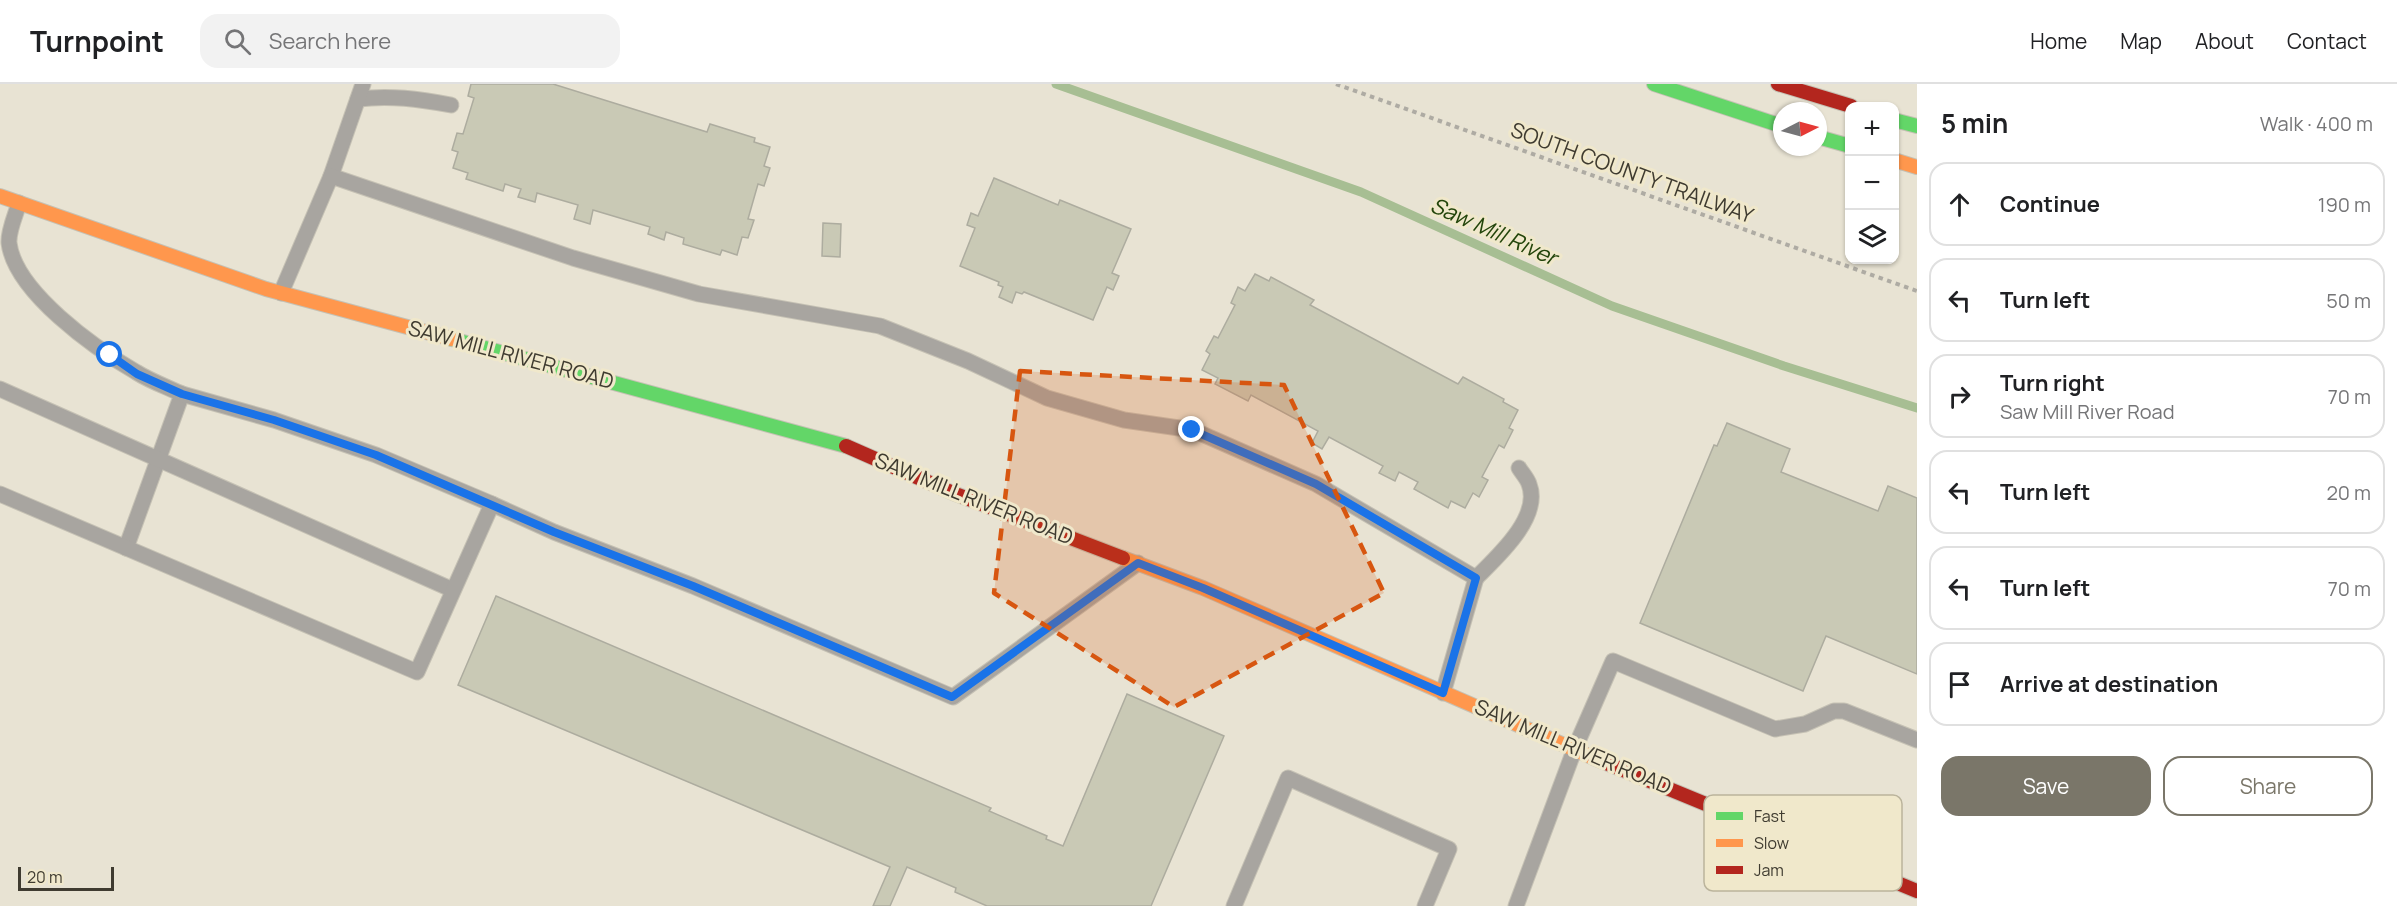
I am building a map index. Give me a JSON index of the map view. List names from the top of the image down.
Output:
{
  "streets": {
    "main road": ["SAW MILL RIVER ROAD"],
    "path": ["SOUTH COUNTY TRAILWAY"]
  },
  "water": ["Saw Mill River"],
  "legend": ["Fast", "Slow", "Jam"],
  "scale_bar": "20 m",
  "north": "right",
  "page": {
    "header": "Turnpoint",
    "search": "Search here",
    "nav": [
      "Home",
      "Map",
      "About",
      "Contact"
    ],
    "heading": ["5 min", "Walk · 400 m"],
    "map_buttons": ["+", "−"],
    "list": [
      ["Continue", "190 m"],
      ["Turn left", "50 m"],
      ["Turn right", "Saw Mill River Road", "70 m"],
      ["Turn left", "20 m"],
      ["Turn left", "70 m"],
      "Arrive at destination"
    ],
    "buttons": ["Save", "Share"],
    "scale": "20 m"
  }
}
